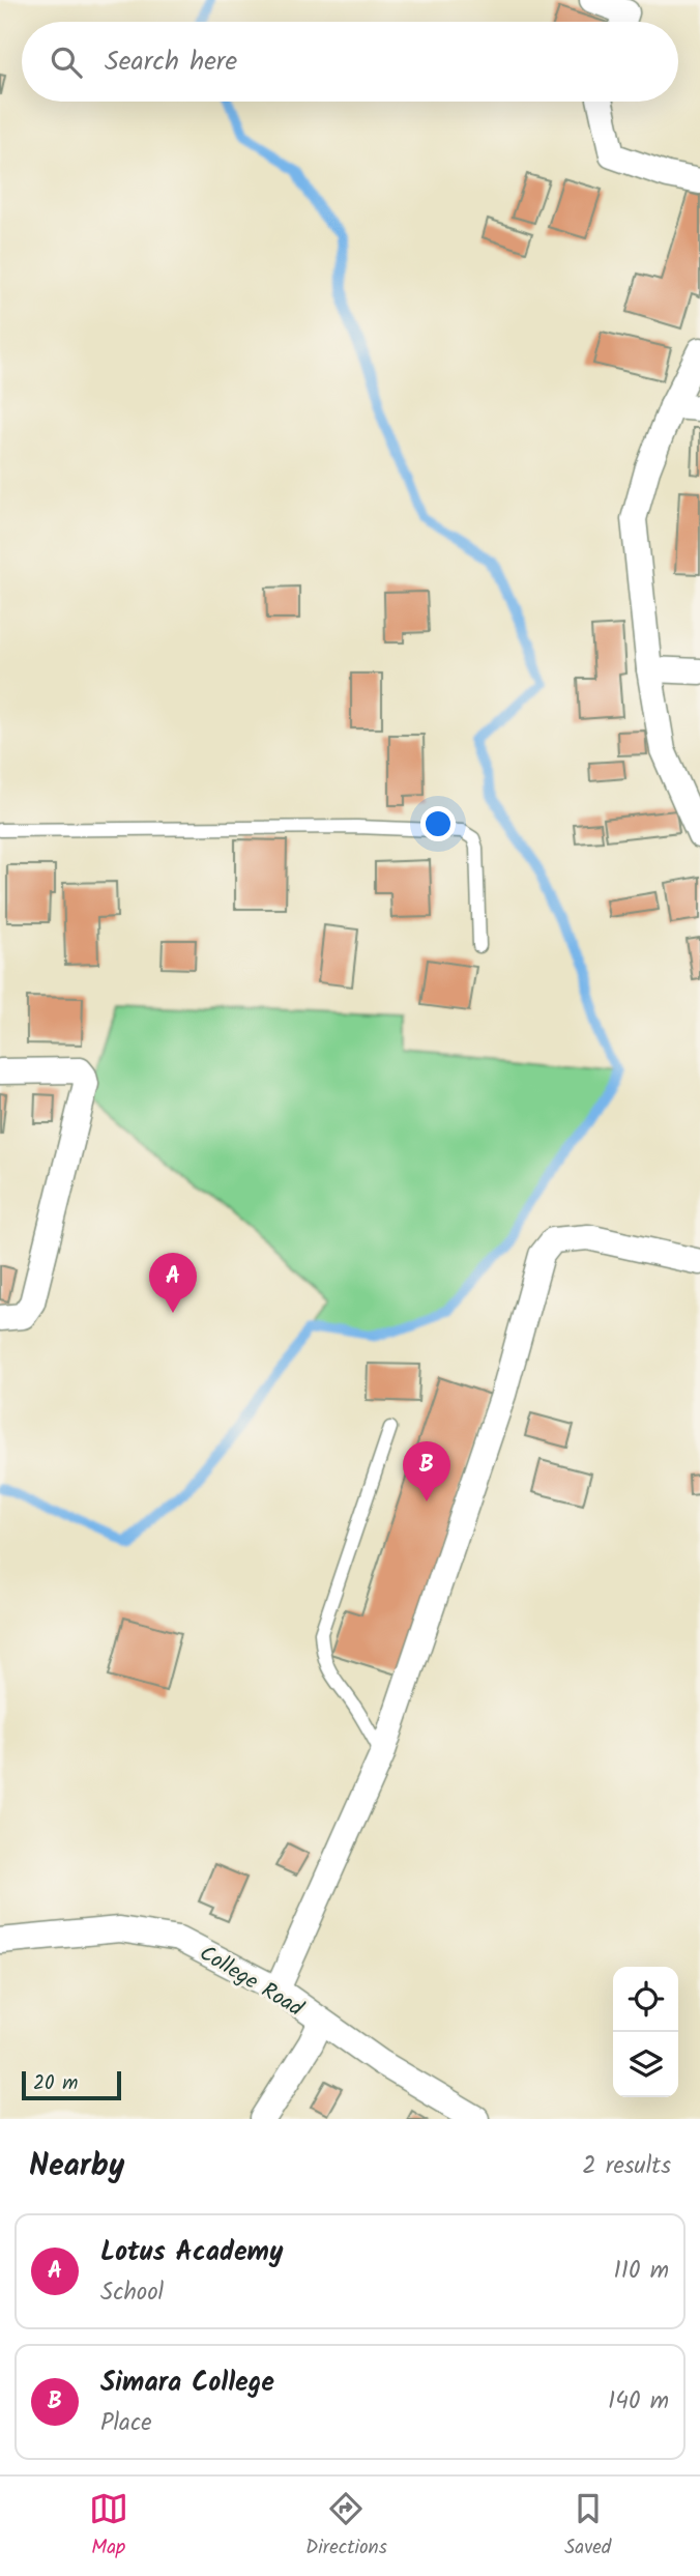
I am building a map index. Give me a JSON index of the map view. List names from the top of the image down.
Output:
{
  "streets": {
    "street": ["College Road"]
  },
  "scale_bar": "20 m",
  "page": {
    "search": "Search here",
    "pins": ["A", "B"],
    "scale": "20 m",
    "heading": ["Nearby", "2 results"],
    "list": [
      {
        "mark": "A",
        "name": "Lotus Academy",
        "note": "School",
        "value": "110 m"
      },
      {
        "mark": "B",
        "name": "Simara College",
        "note": "Place",
        "value": "140 m"
      }
    ],
    "nav": ["Map", "Directions", "Saved"]
  }
}
